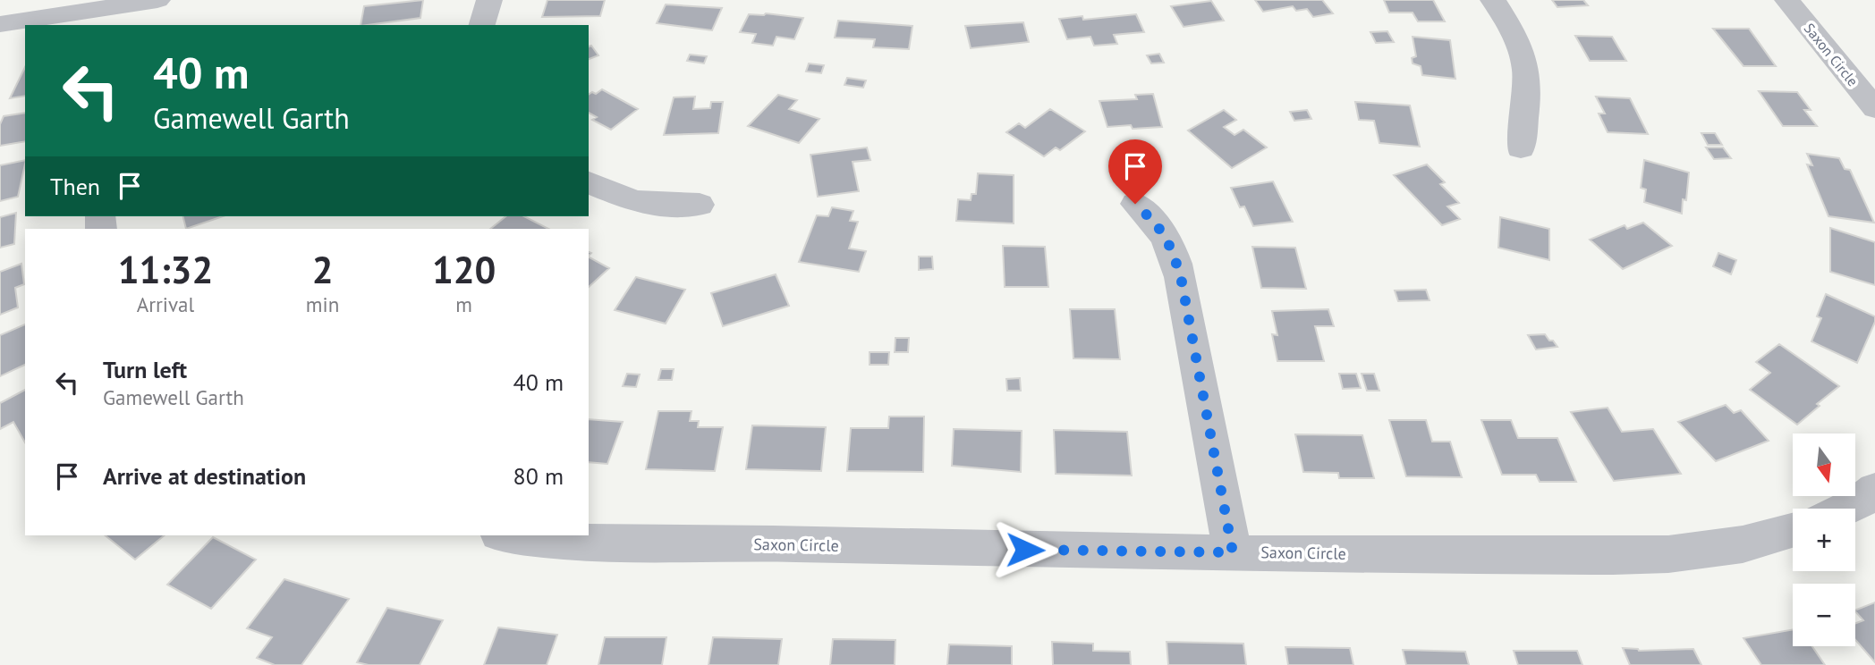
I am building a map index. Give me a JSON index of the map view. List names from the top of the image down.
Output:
{
  "streets": {
    "street": ["Saxon Circle"]
  },
  "north": "bottom",
  "page": {
    "turn": ["40 m", "Gamewell Garth"],
    "then": "Then",
    "eta": [
      "11:32",
      "Arrival",
      "2",
      "min",
      "120",
      "m"
    ],
    "list": [
      {
        "name": "Turn left",
        "note": "Gamewell Garth",
        "value": "40 m"
      },
      {
        "name": "Arrive at destination",
        "value": "80 m"
      }
    ],
    "map_buttons": ["+", "−"]
  }
}
